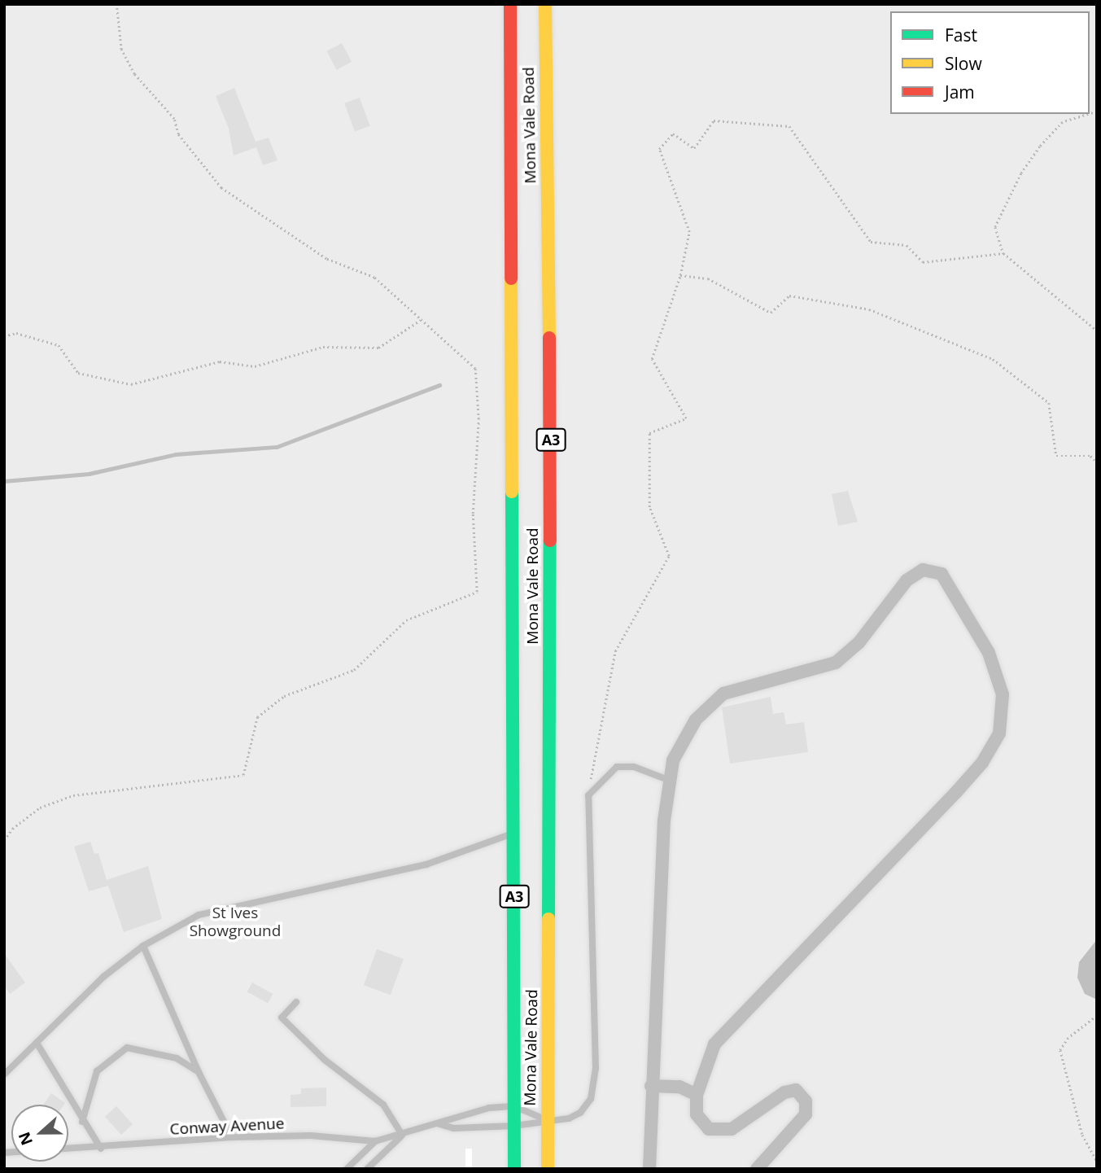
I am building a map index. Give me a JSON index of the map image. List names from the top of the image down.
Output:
{
  "streets": {
    "highway": ["Mona Vale Road", "A3"],
    "lane": ["Conway Avenue"]
  },
  "crossings": [
    ["Mona Vale Road", "Conway Avenue"]
  ],
  "parks": ["St Ives Showground"],
  "legend": ["Fast", "Slow", "Jam"],
  "north": "left"
}
